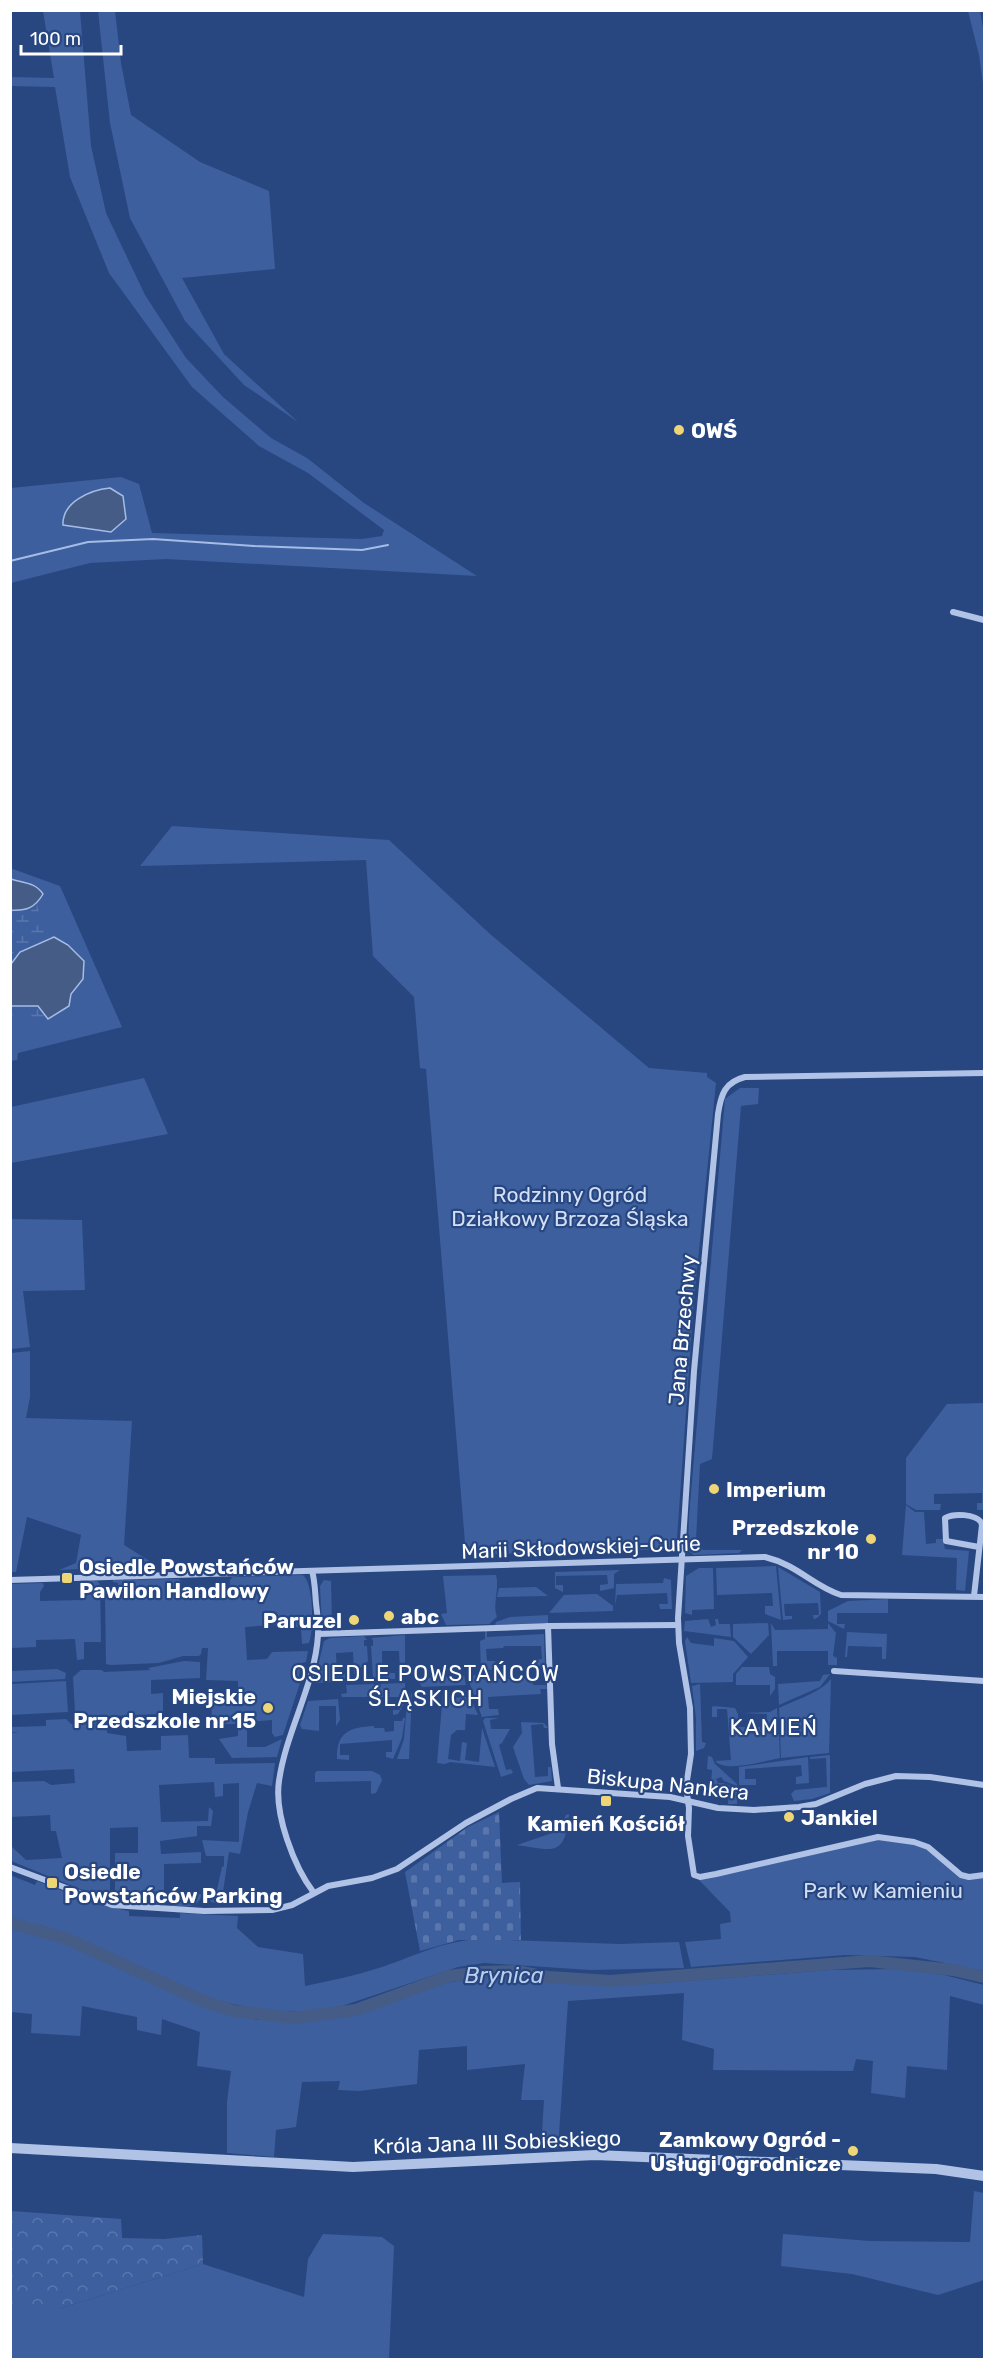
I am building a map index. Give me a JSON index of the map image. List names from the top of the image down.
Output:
{
  "streets": {
    "street": [
      "Jana Brzechwy",
      "Marii Skłodowskiej-Curie",
      "Biskupa Nankera",
      "Króla Jana III Sobieskiego"
    ]
  },
  "crossings": [
    ["Jana Brzechwy", "Marii Skłodowskiej-Curie"],
    ["Jana Brzechwy", "Biskupa Nankera"]
  ],
  "districts": ["OSIEDLE POWSTAŃCÓW ŚLĄSKICH", "KAMIEŃ"],
  "water": ["Brynica"],
  "parks": ["Rodzinny Ogród Działkowy Brzoza Śląska", "Park w Kamieniu"],
  "places": {
    "other": [
      "OWŚ",
      "Imperium",
      "Przedszkole nr 10",
      "abc",
      "Paruzel",
      "Miejskie Przedszkole nr 15",
      "Jankiel",
      "Zamkowy Ogród - Usługi Ogrodnicze"
    ],
    "transit": ["Osiedle Powstańców Pawilon Handlowy", "Kamień Kościół", "Osiedle Powstańców Parking"]
  },
  "scale_bar": "100 m"
}
